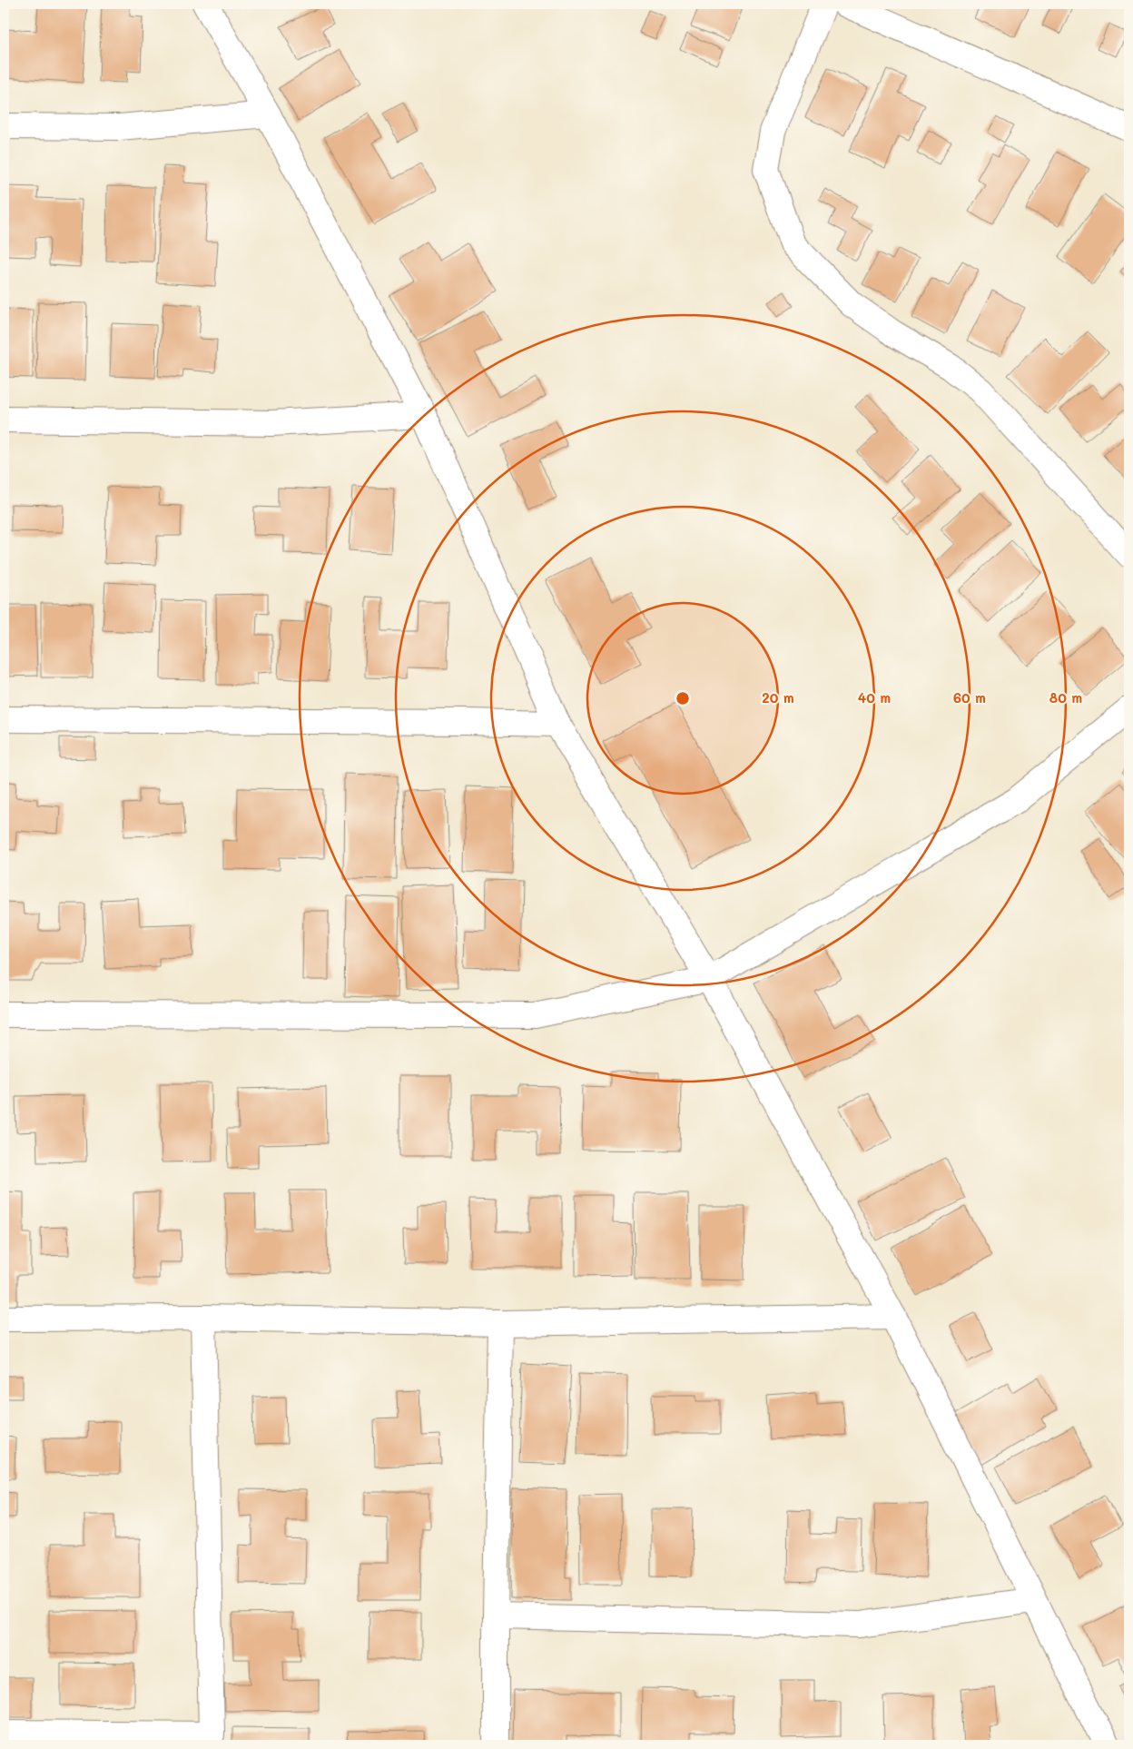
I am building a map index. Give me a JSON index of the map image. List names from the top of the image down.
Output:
{
  "rings": [
    "20 m",
    "40 m",
    "60 m",
    "80 m"
  ]
}
